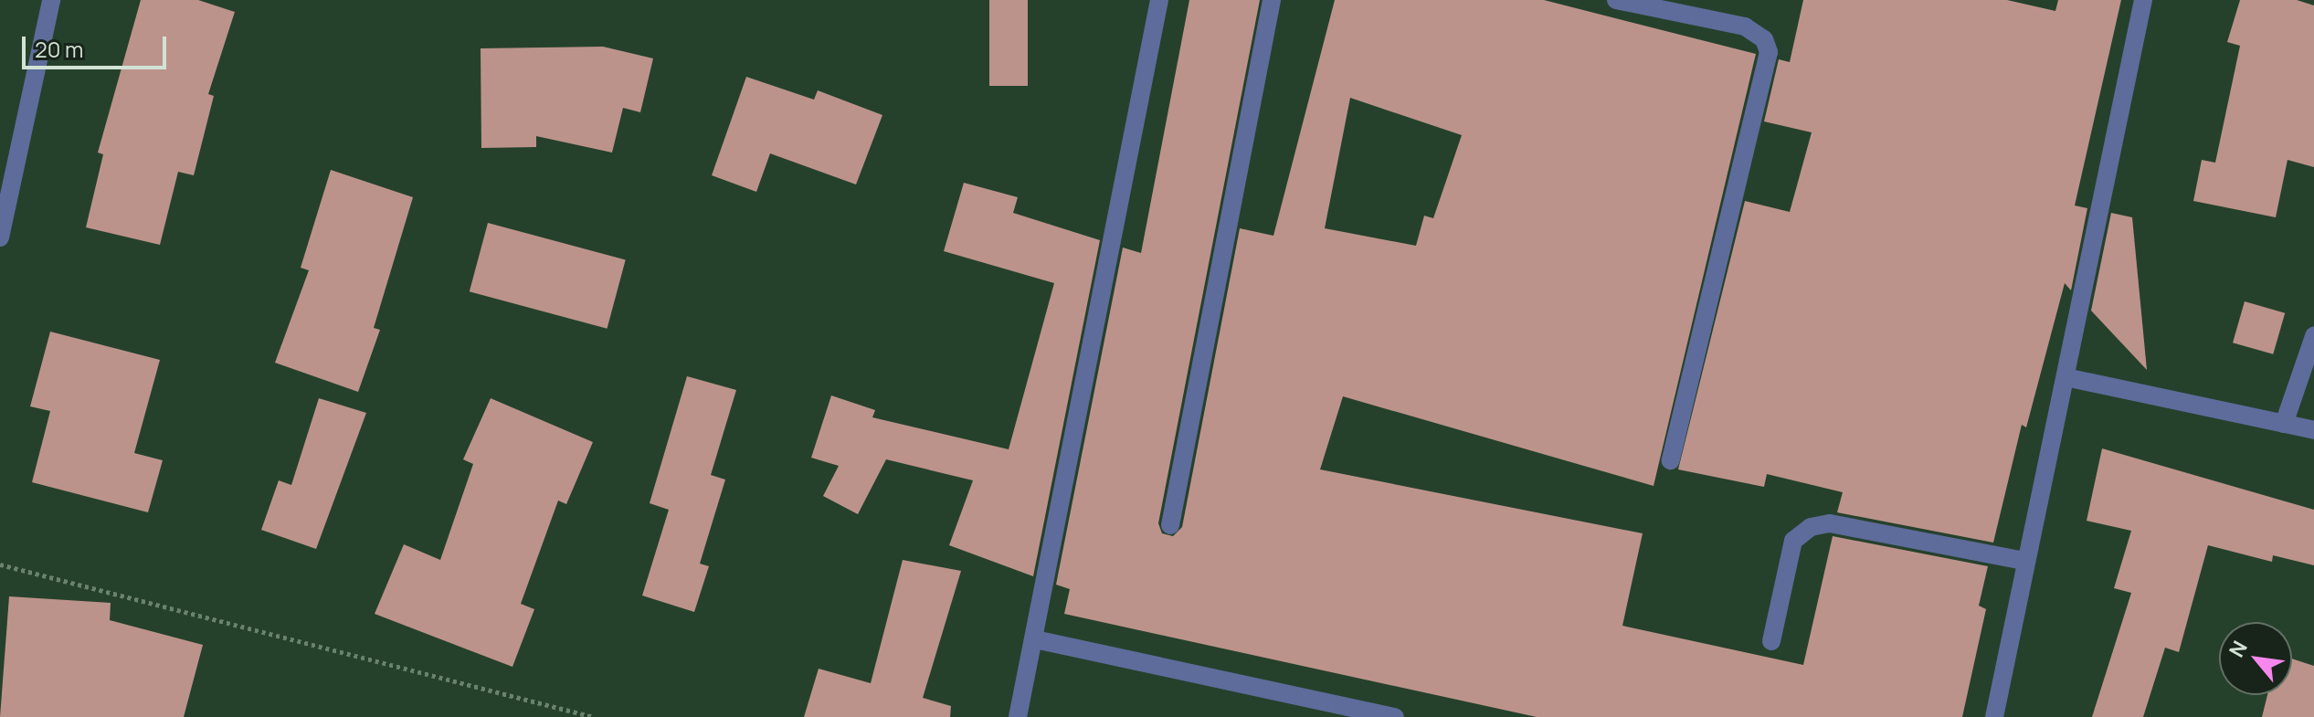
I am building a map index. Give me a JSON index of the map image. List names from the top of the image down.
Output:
{
  "scale_bar": "20 m",
  "north": "top left"
}
